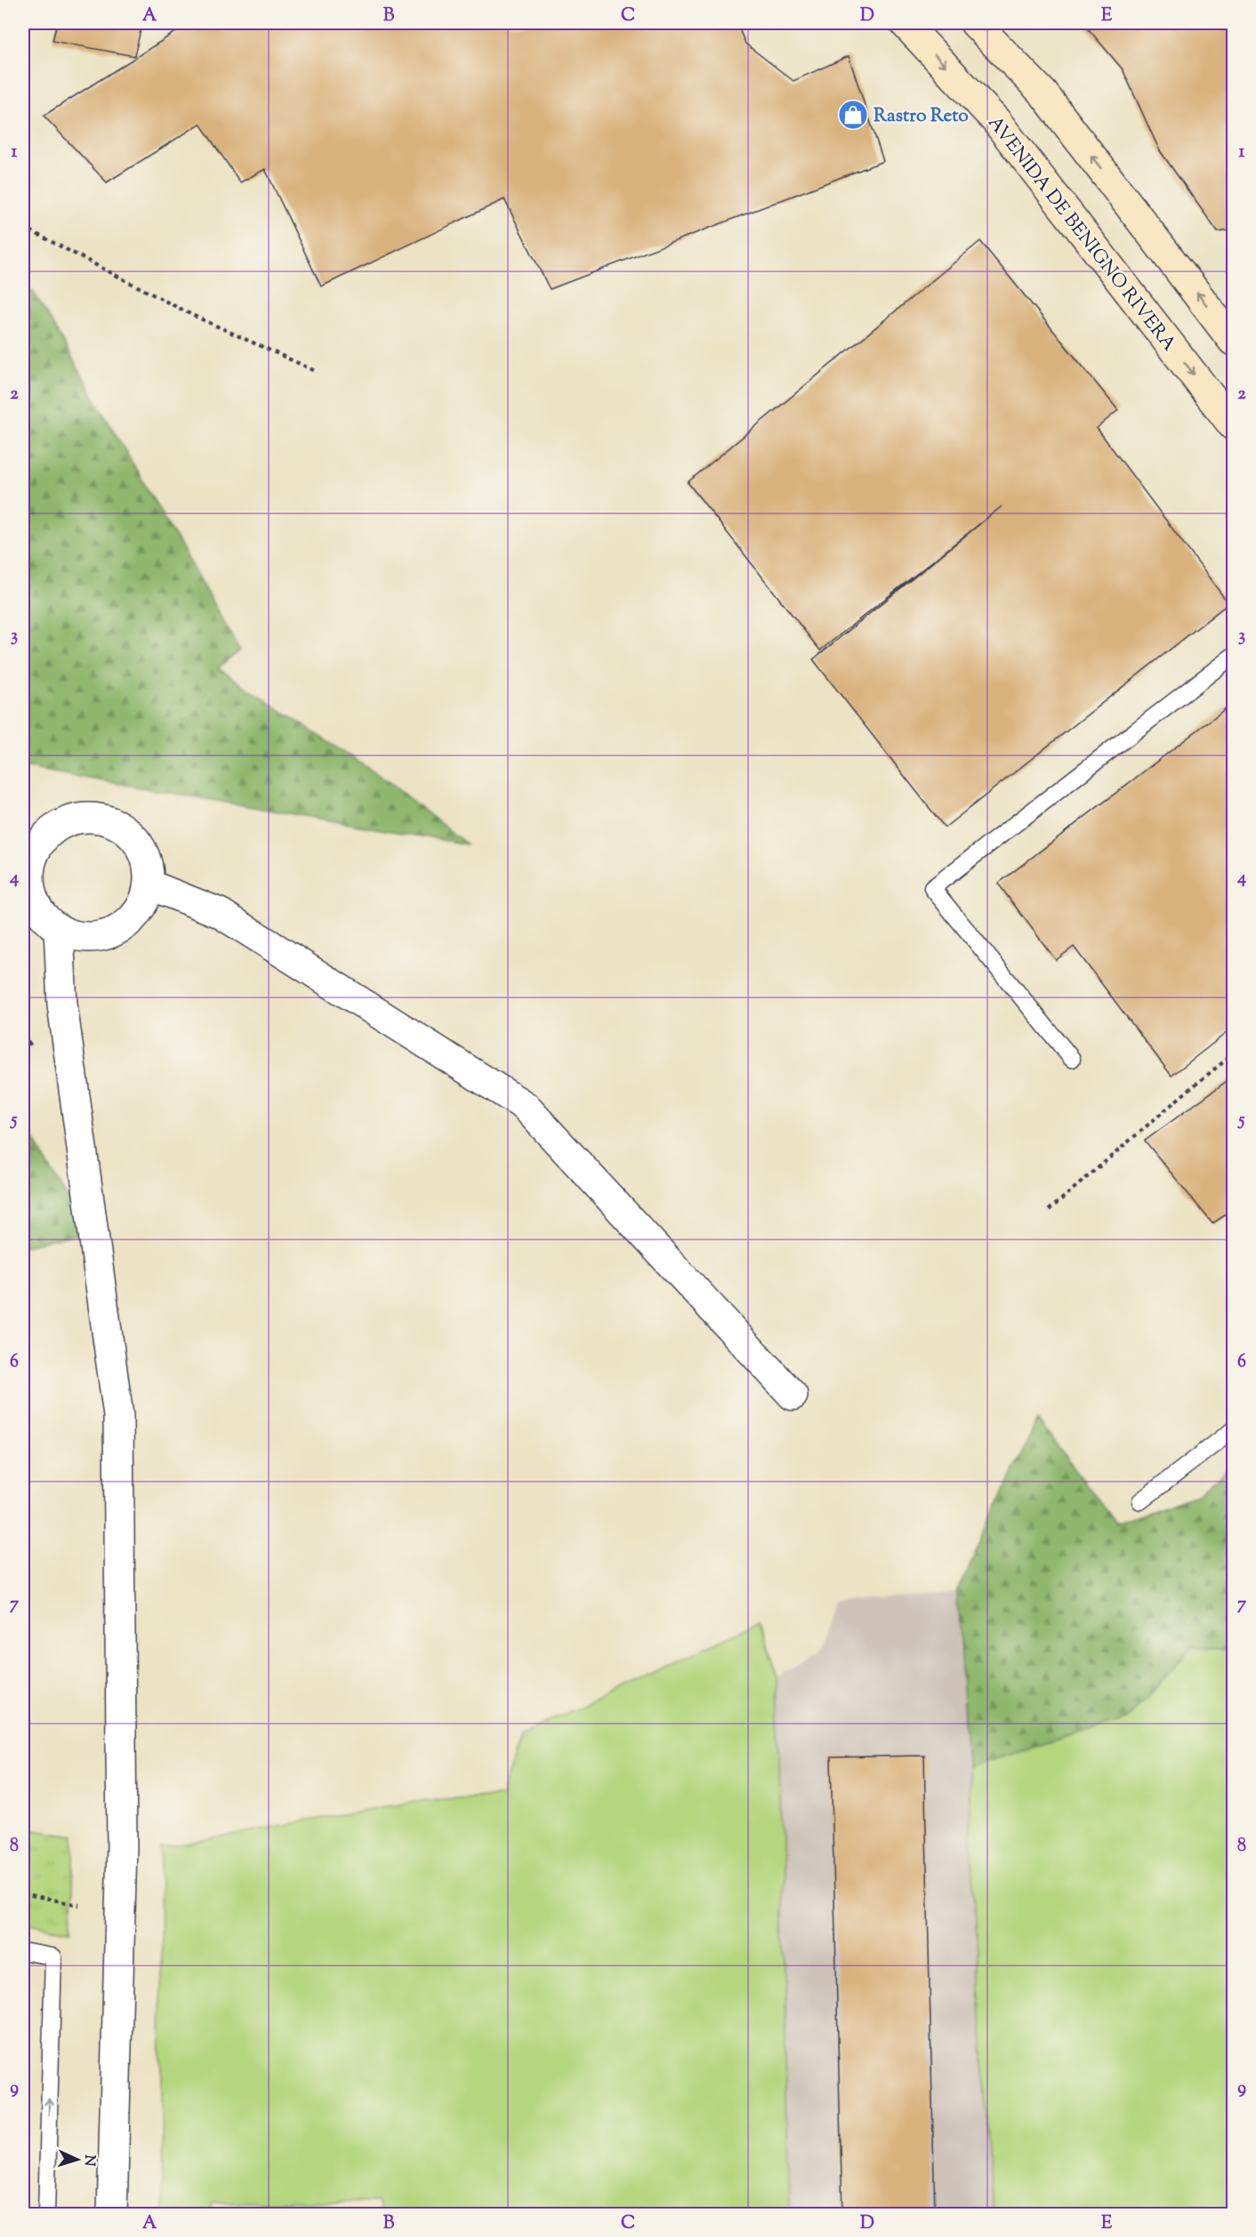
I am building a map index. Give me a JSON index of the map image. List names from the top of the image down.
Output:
{
  "streets": {
    "main road": ["AVENIDA DE BENIGNO RIVERA"]
  },
  "places": {
    "shop": ["Rastro Reto"]
  },
  "north": "right",
  "grid": {
    "columns": [
      "A",
      "B",
      "C",
      "D",
      "E"
    ],
    "rows": [
      "1",
      "2",
      "3",
      "4",
      "5",
      "6",
      "7",
      "8",
      "9"
    ]
  }
}
